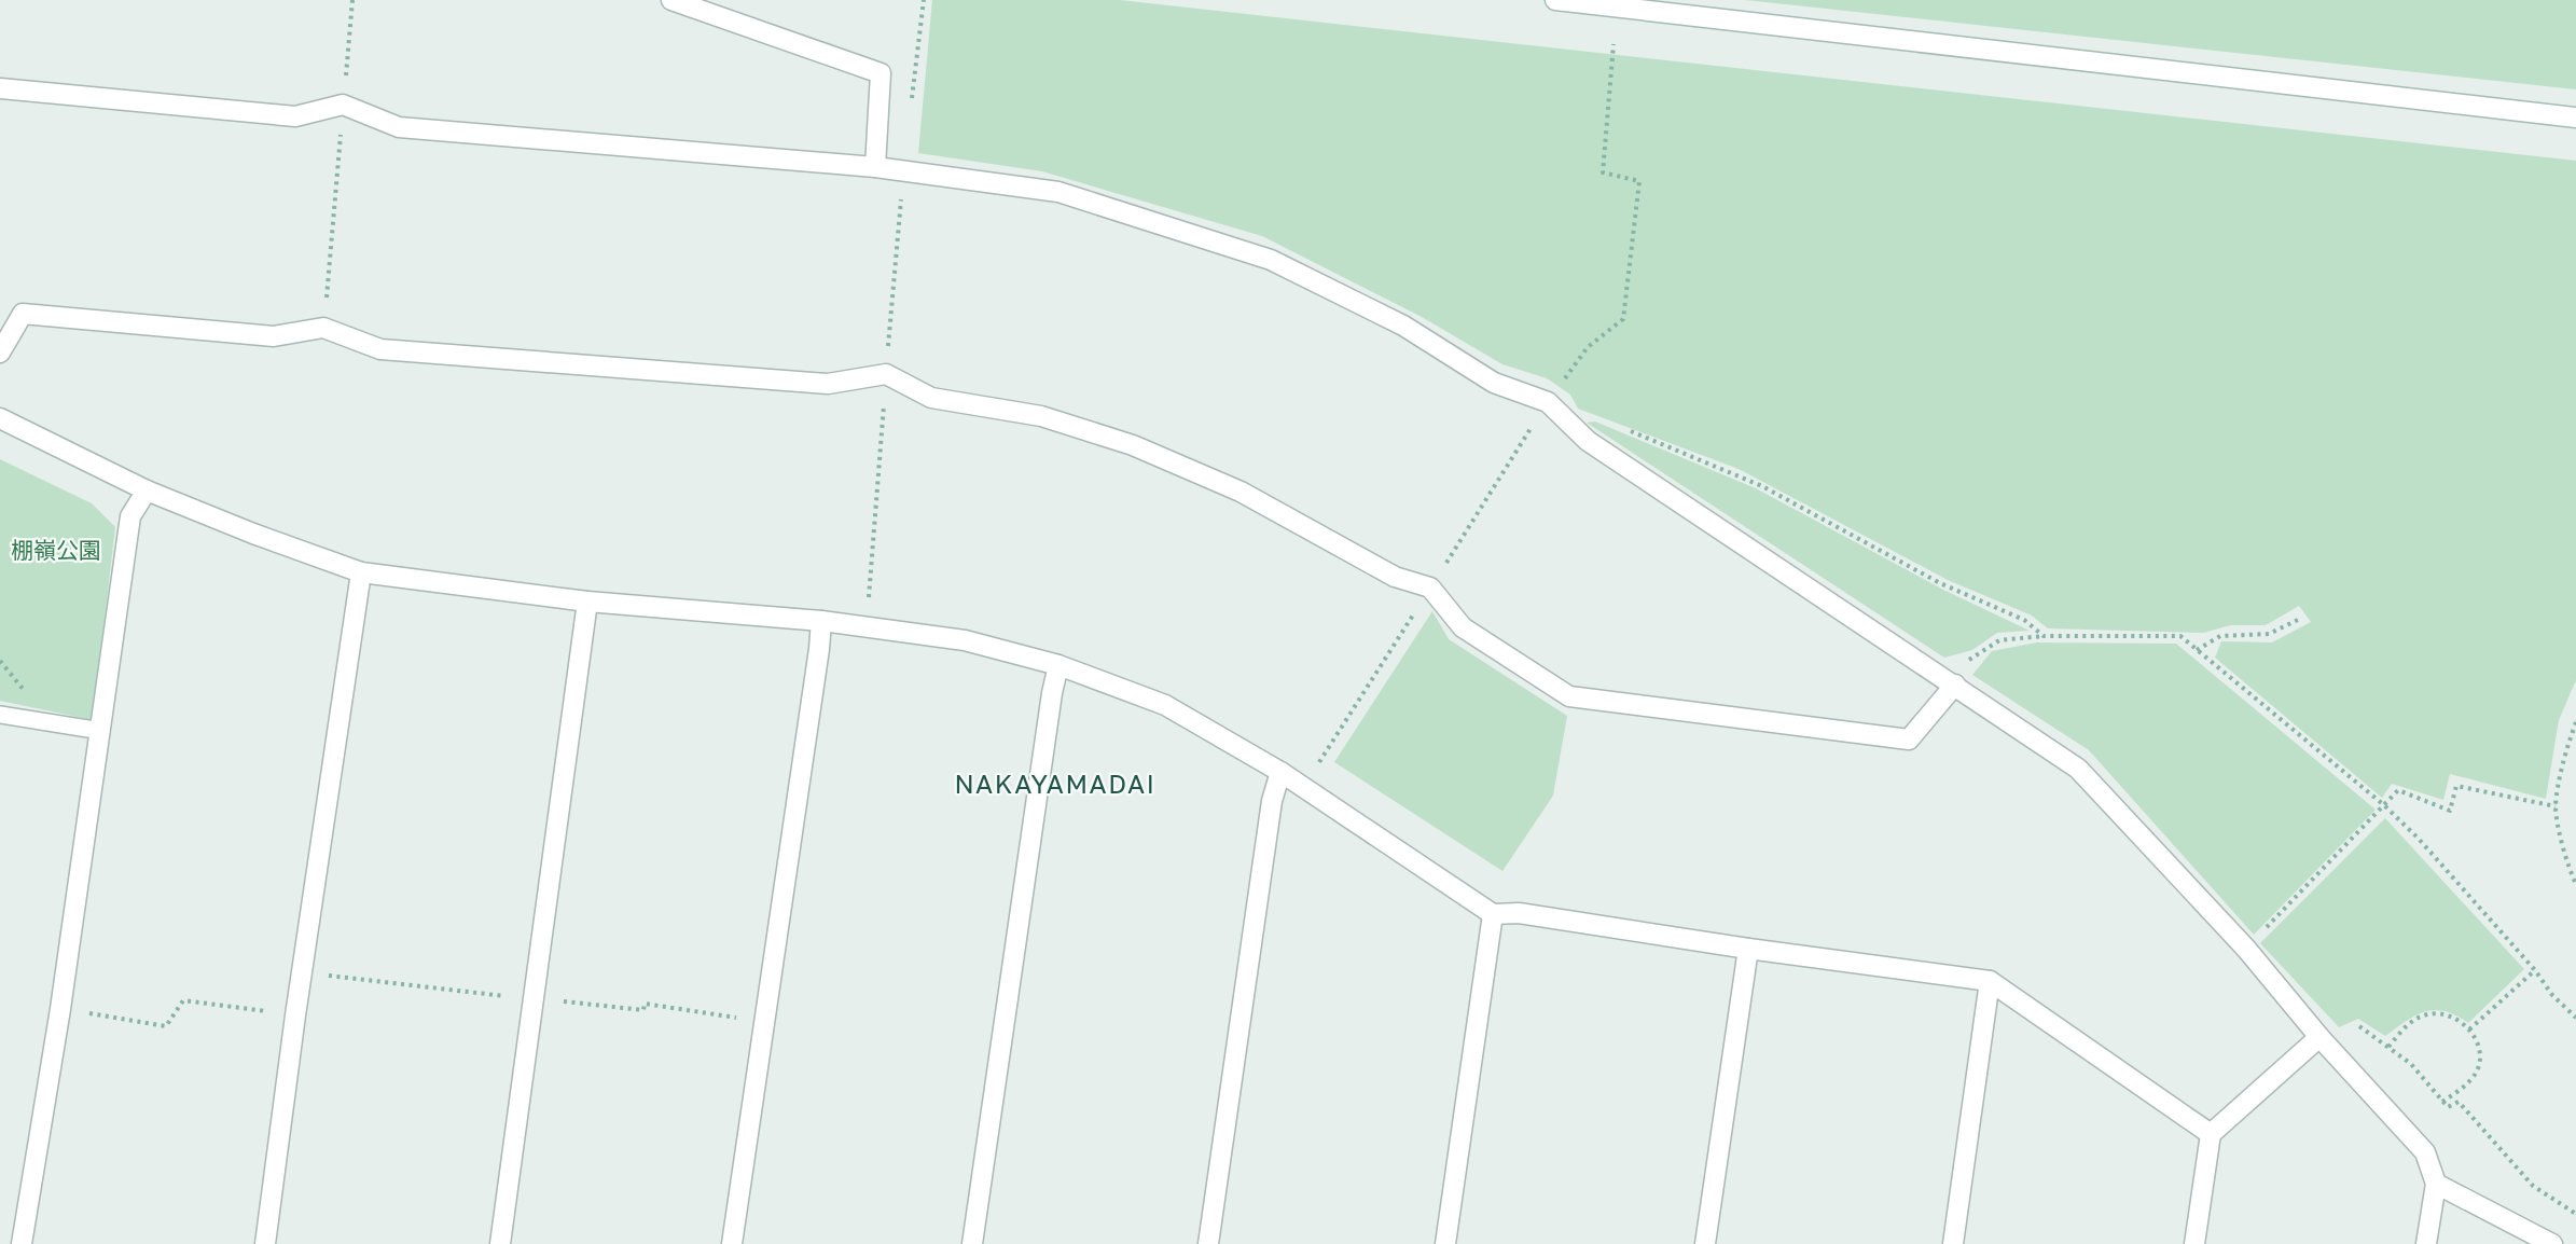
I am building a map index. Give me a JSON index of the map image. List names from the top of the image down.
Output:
{
  "districts": ["NAKAYAMADAI"],
  "parks": ["棚嶺公園"]
}
